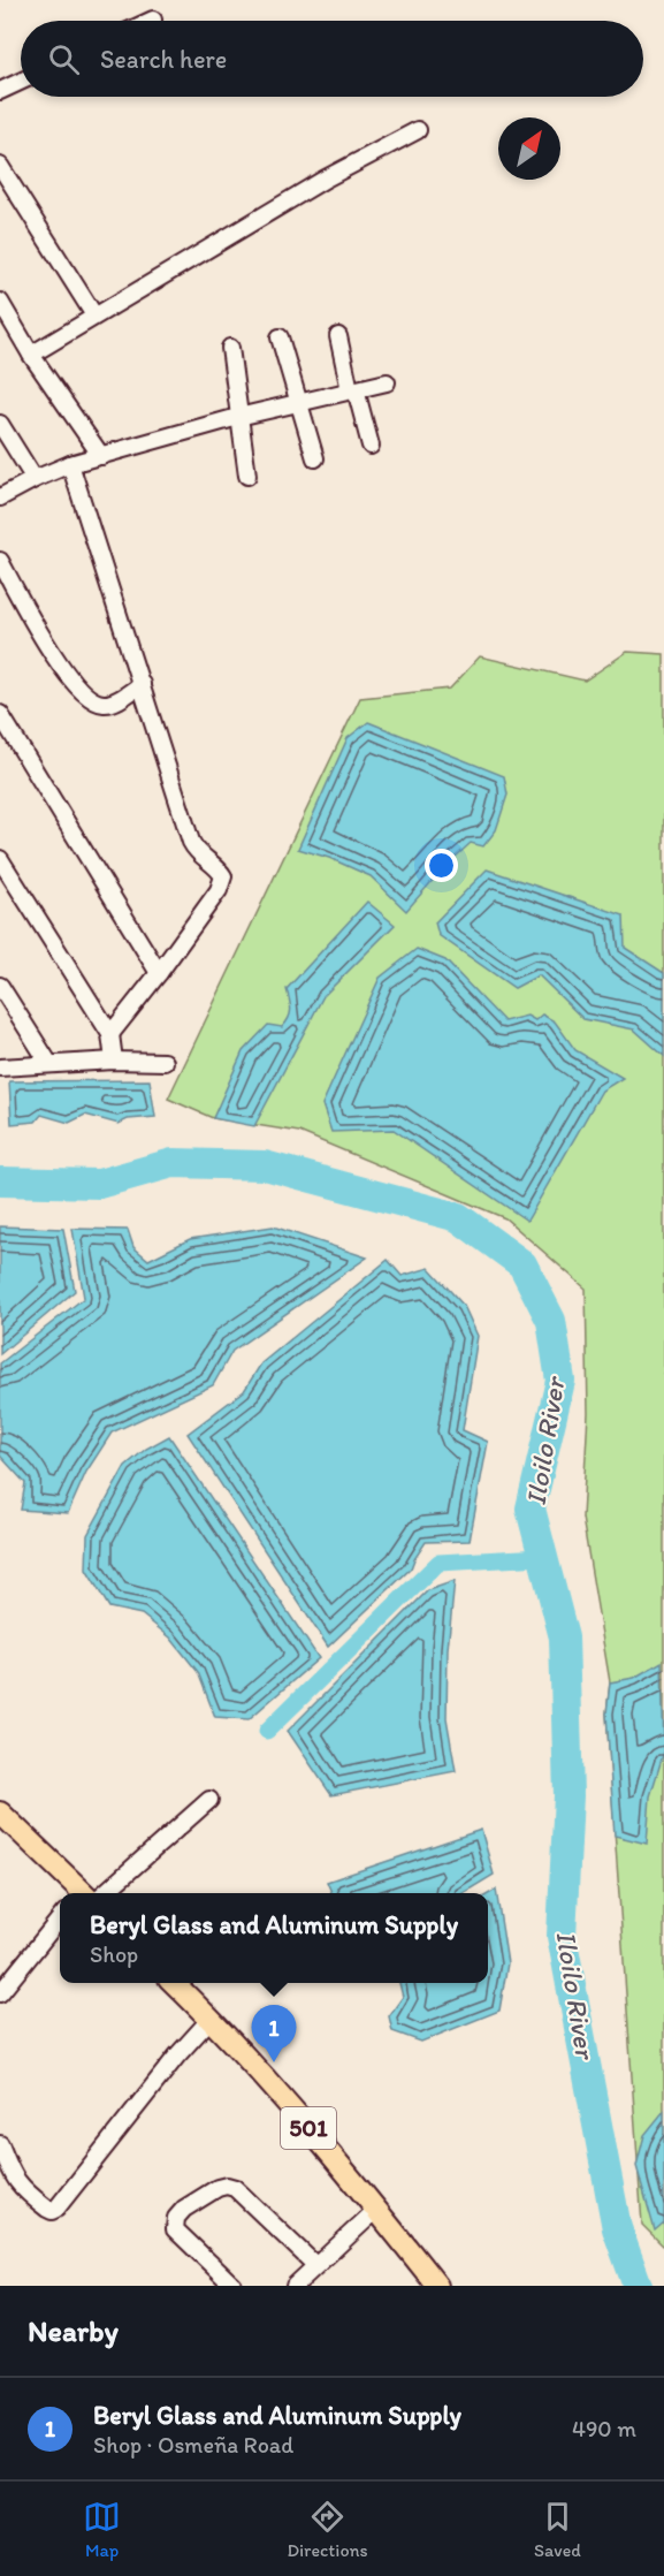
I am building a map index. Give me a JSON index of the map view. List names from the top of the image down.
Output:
{
  "streets": {
    "main road": ["501"]
  },
  "water": ["Iloilo River"],
  "north": "top right",
  "page": {
    "search": "Search here",
    "popup": ["Beryl Glass and Aluminum Supply", "Shop"],
    "pins": "1",
    "heading": "Nearby",
    "list": [
      {
        "mark": "1",
        "name": "Beryl Glass and Aluminum Supply",
        "note": "Shop · Osmeña Road",
        "value": "490 m"
      }
    ],
    "nav": ["Map", "Directions", "Saved"]
  }
}
